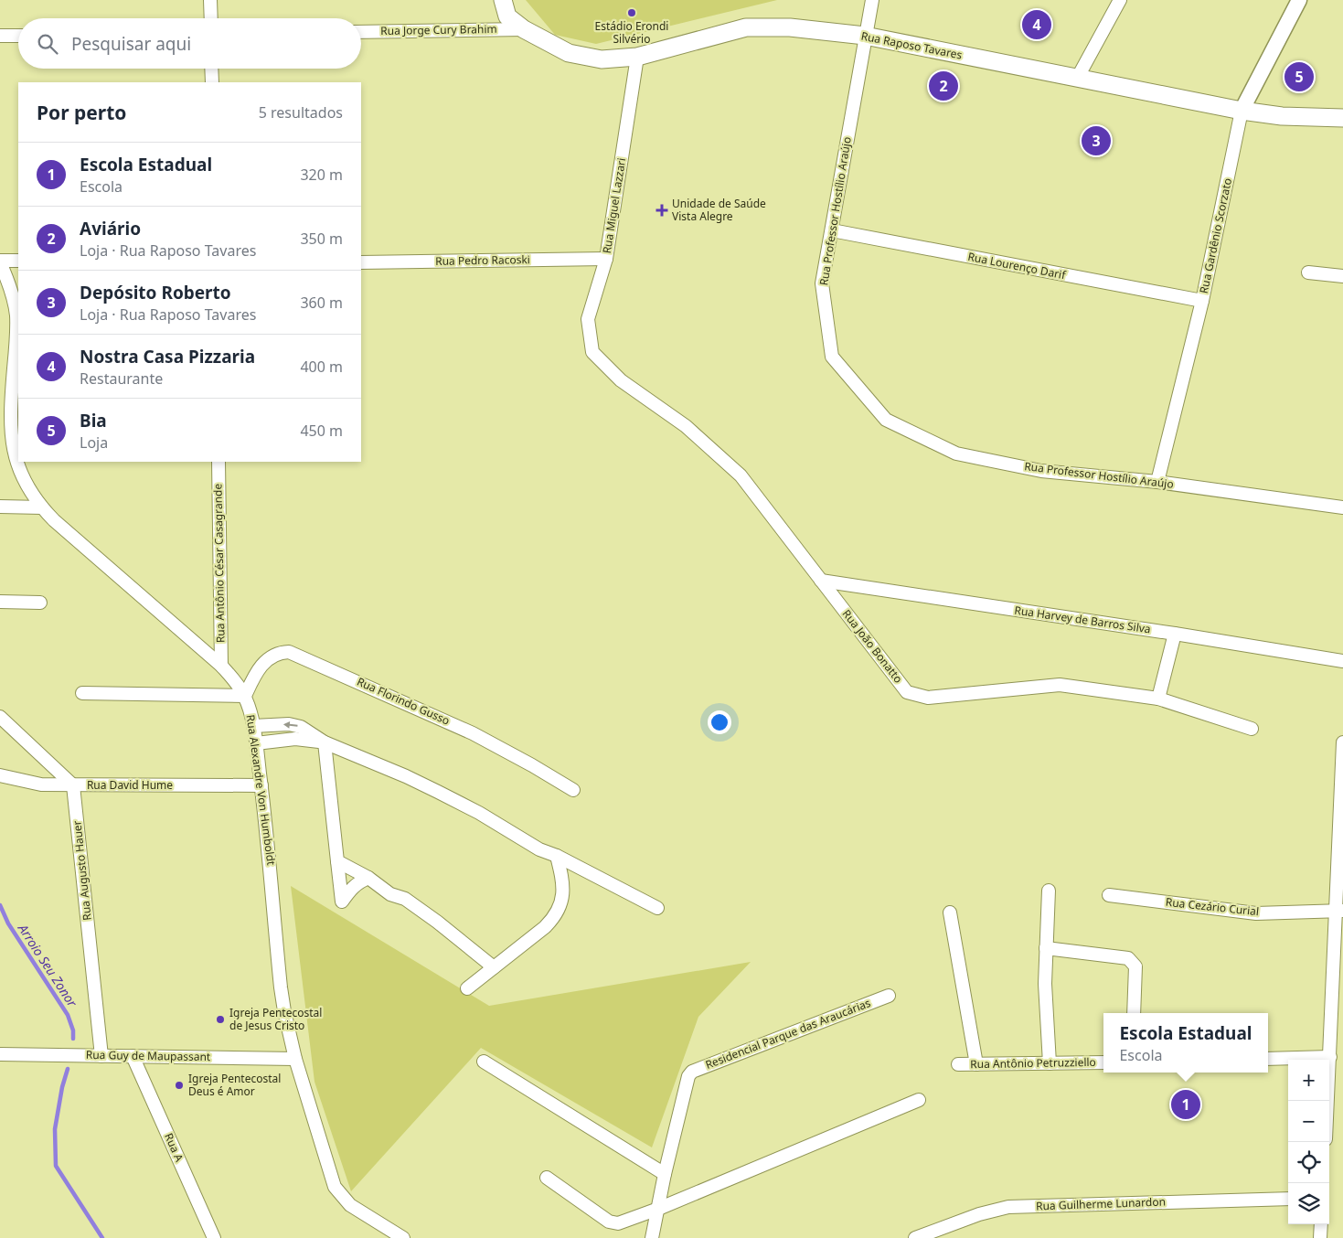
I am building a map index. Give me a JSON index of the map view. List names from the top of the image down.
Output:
{
  "streets": {
    "main road": ["Rua Raposo Tavares"],
    "street": [
      "Rua Jorge Cury Brahim",
      "Rua Miguel Lazzari",
      "Rua Professor Hostílio Araújo",
      "Rua Gardênio Scorzato",
      "Rua Pedro Racoski",
      "Rua Lourenço Darif",
      "Rua Antônio César Casagrande",
      "Rua Harvey de Barros Silva",
      "Rua João Bonatto",
      "Rua Florindo Gusso",
      "Rua David Hume",
      "Rua Alexandre Von Humboldt",
      "Rua Augusto Hauer",
      "Rua Cezário Curial",
      "Residencial Parque das Araucárias",
      "Rua Guy de Maupassant",
      "Rua Antônio Petruzziello",
      "Rua A",
      "Rua Guilherme Lunardon"
    ]
  },
  "crossings": [
    ["Rua Jorge Cury Brahim", "Rua Raposo Tavares"],
    ["Rua Raposo Tavares", "Rua Miguel Lazzari"],
    ["Rua Raposo Tavares", "Rua Professor Hostílio Araújo"],
    ["Rua Raposo Tavares", "Rua Gardênio Scorzato"],
    ["Rua Miguel Lazzari", "Rua Pedro Racoski"],
    ["Rua Miguel Lazzari", "Rua João Bonatto"],
    ["Rua Professor Hostílio Araújo", "Rua Gardênio Scorzato"],
    ["Rua Professor Hostílio Araújo", "Rua Lourenço Darif"],
    ["Rua Gardênio Scorzato", "Rua Lourenço Darif"],
    ["Rua Antônio César Casagrande", "Rua Alexandre Von Humboldt"],
    ["Rua Harvey de Barros Silva", "Rua João Bonatto"],
    ["Rua Florindo Gusso", "Rua Alexandre Von Humboldt"],
    ["Rua David Hume", "Rua Alexandre Von Humboldt"],
    ["Rua David Hume", "Rua Augusto Hauer"],
    ["Rua Alexandre Von Humboldt", "Rua Guy de Maupassant"],
    ["Rua Augusto Hauer", "Rua Guy de Maupassant"],
    ["Rua Guy de Maupassant", "Rua A"]
  ],
  "water": ["Arroio Seu Zonor"],
  "places": {
    "other": ["Estádio Erondi Silvério", "Igreja Pentecostal de Jesus Cristo", "Igreja Pentecostal Deus é Amor"],
    "health": ["Unidade de Saúde Vista Alegre"]
  },
  "page": {
    "pins": [
      "4",
      "5",
      "2",
      "3",
      "1"
    ],
    "search": "Pesquisar aqui",
    "heading": ["Por perto", "5 resultados"],
    "list": [
      {
        "mark": "1",
        "name": "Escola Estadual",
        "note": "Escola",
        "value": "320 m"
      },
      {
        "mark": "2",
        "name": "Aviário",
        "note": "Loja · Rua Raposo Tavares",
        "value": "350 m"
      },
      {
        "mark": "3",
        "name": "Depósito Roberto",
        "note": "Loja · Rua Raposo Tavares",
        "value": "360 m"
      },
      {
        "mark": "4",
        "name": "Nostra Casa Pizzaria",
        "note": "Restaurante",
        "value": "400 m"
      },
      {
        "mark": "5",
        "name": "Bia",
        "note": "Loja",
        "value": "450 m"
      }
    ],
    "popup": ["Escola Estadual", "Escola"],
    "map_buttons": ["+", "−"]
  }
}
